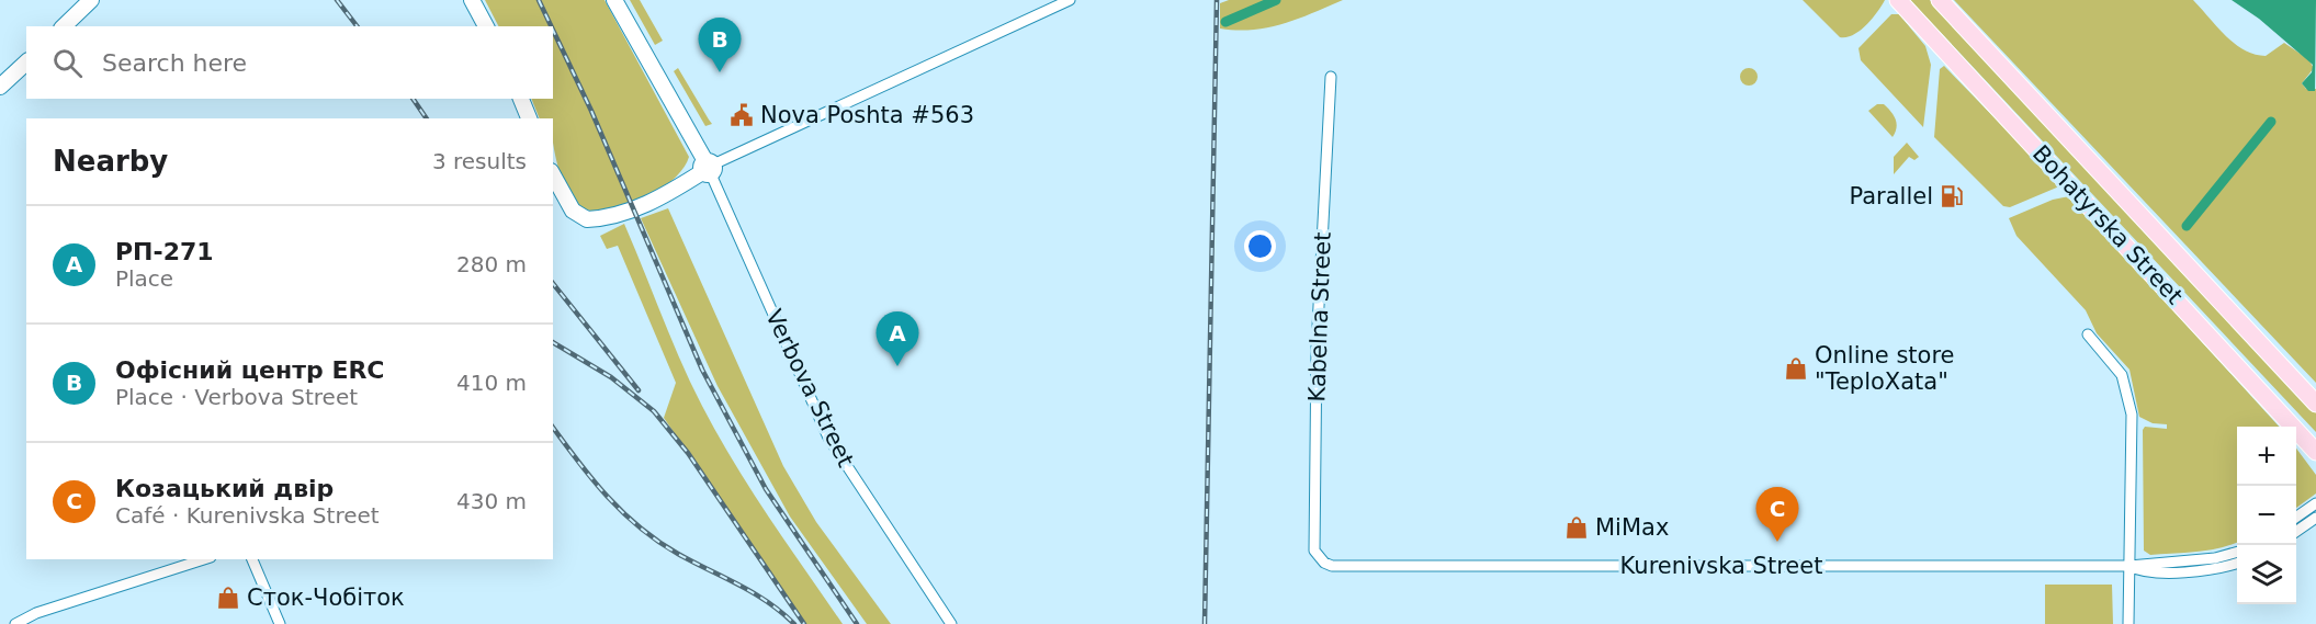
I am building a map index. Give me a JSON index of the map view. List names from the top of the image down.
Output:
{
  "streets": {
    "main road": ["Bohatyrska Street", "Verbova Street"],
    "street": ["Kabelna Street", "Kurenivska Street"]
  },
  "crossings": [
    ["Kabelna Street", "Kurenivska Street"]
  ],
  "places": {
    "public building": ["Nova Poshta #563"],
    "fuel station": ["Parallel"],
    "shop": ["Online store \"TeploXata\"", "MiMax", "Сток-Чобіток"]
  },
  "page": {
    "pins": ["B", "A", "C"],
    "search": "Search here",
    "heading": ["Nearby", "3 results"],
    "list": [
      {
        "mark": "A",
        "name": "РП-271",
        "note": "Place",
        "value": "280 m"
      },
      {
        "mark": "B",
        "name": "Офісний центр ERC",
        "note": "Place · Verbova Street",
        "value": "410 m"
      },
      {
        "mark": "C",
        "name": "Козацький двір",
        "note": "Café · Kurenivska Street",
        "value": "430 m"
      }
    ],
    "map_buttons": ["+", "−"]
  }
}
